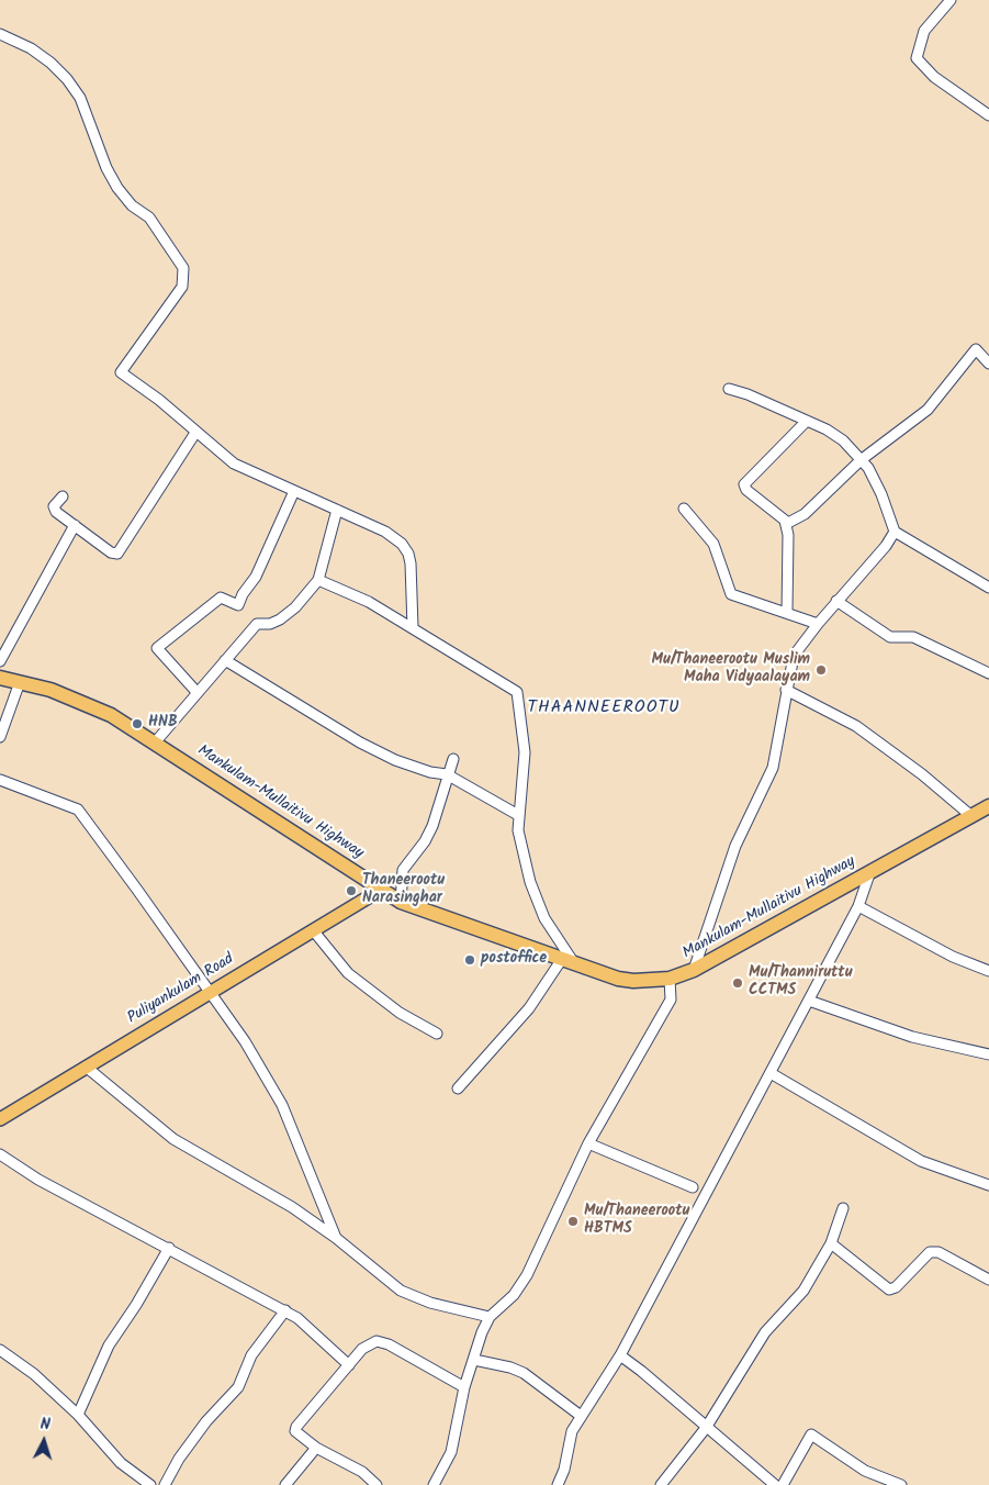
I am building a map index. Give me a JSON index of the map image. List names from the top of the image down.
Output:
{
  "streets": {
    "highway": ["Mankulam-Mullaitivu Highway"],
    "main road": ["Puliyankulam Road"]
  },
  "crossings": [
    ["Mankulam-Mullaitivu Highway", "Puliyankulam Road"]
  ],
  "districts": ["THAANNEEROOTU"],
  "places": [
    "Mu/Thaneerootu Muslim Maha Vidyaalayam",
    "HNB",
    "Thaneerootu Narasinghar",
    "postoffice",
    "Mu/Thanniruttu CCTMS",
    "Mu/Thaneerootu HBTMS"
  ],
  "north": "top"
}
